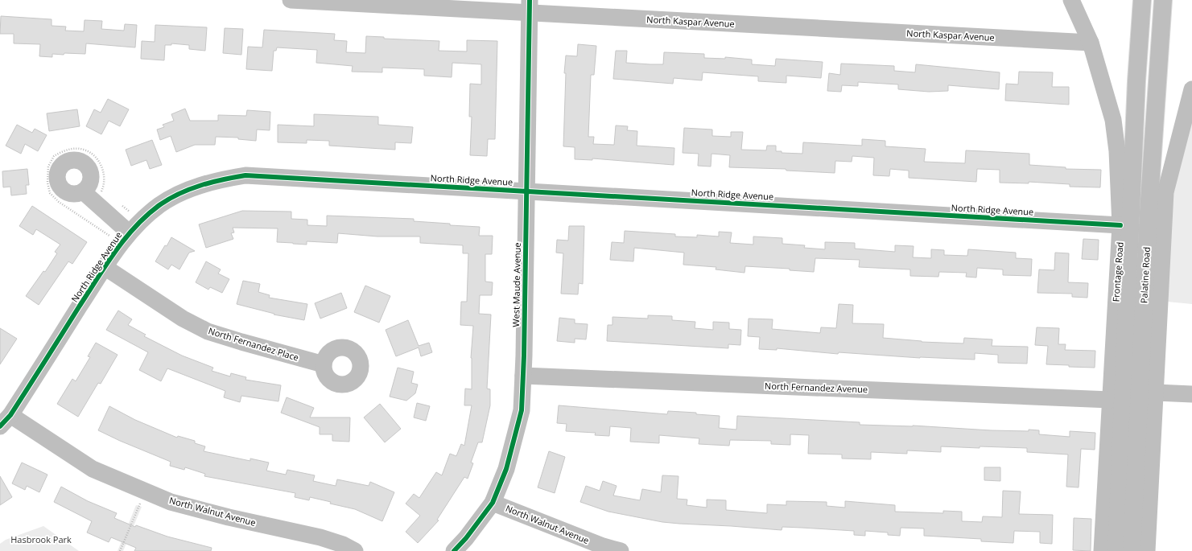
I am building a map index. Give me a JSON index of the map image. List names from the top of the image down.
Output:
{
  "streets": {
    "highway": ["Palatine Road"],
    "street": [
      "North Kaspar Avenue",
      "North Ridge Avenue",
      "Frontage Road",
      "West Maude Avenue",
      "North Fernandez Place",
      "North Fernandez Avenue",
      "North Walnut Avenue"
    ]
  },
  "crossings": [
    ["North Kaspar Avenue", "Frontage Road"],
    ["North Kaspar Avenue", "West Maude Avenue"],
    ["North Ridge Avenue", "Frontage Road"],
    ["North Ridge Avenue", "West Maude Avenue"],
    ["North Ridge Avenue", "North Fernandez Place"],
    ["North Ridge Avenue", "North Walnut Avenue"],
    ["Frontage Road", "North Fernandez Avenue"],
    ["West Maude Avenue", "North Fernandez Avenue"],
    ["West Maude Avenue", "North Walnut Avenue"]
  ],
  "parks": ["Hasbrook Park"]
}
